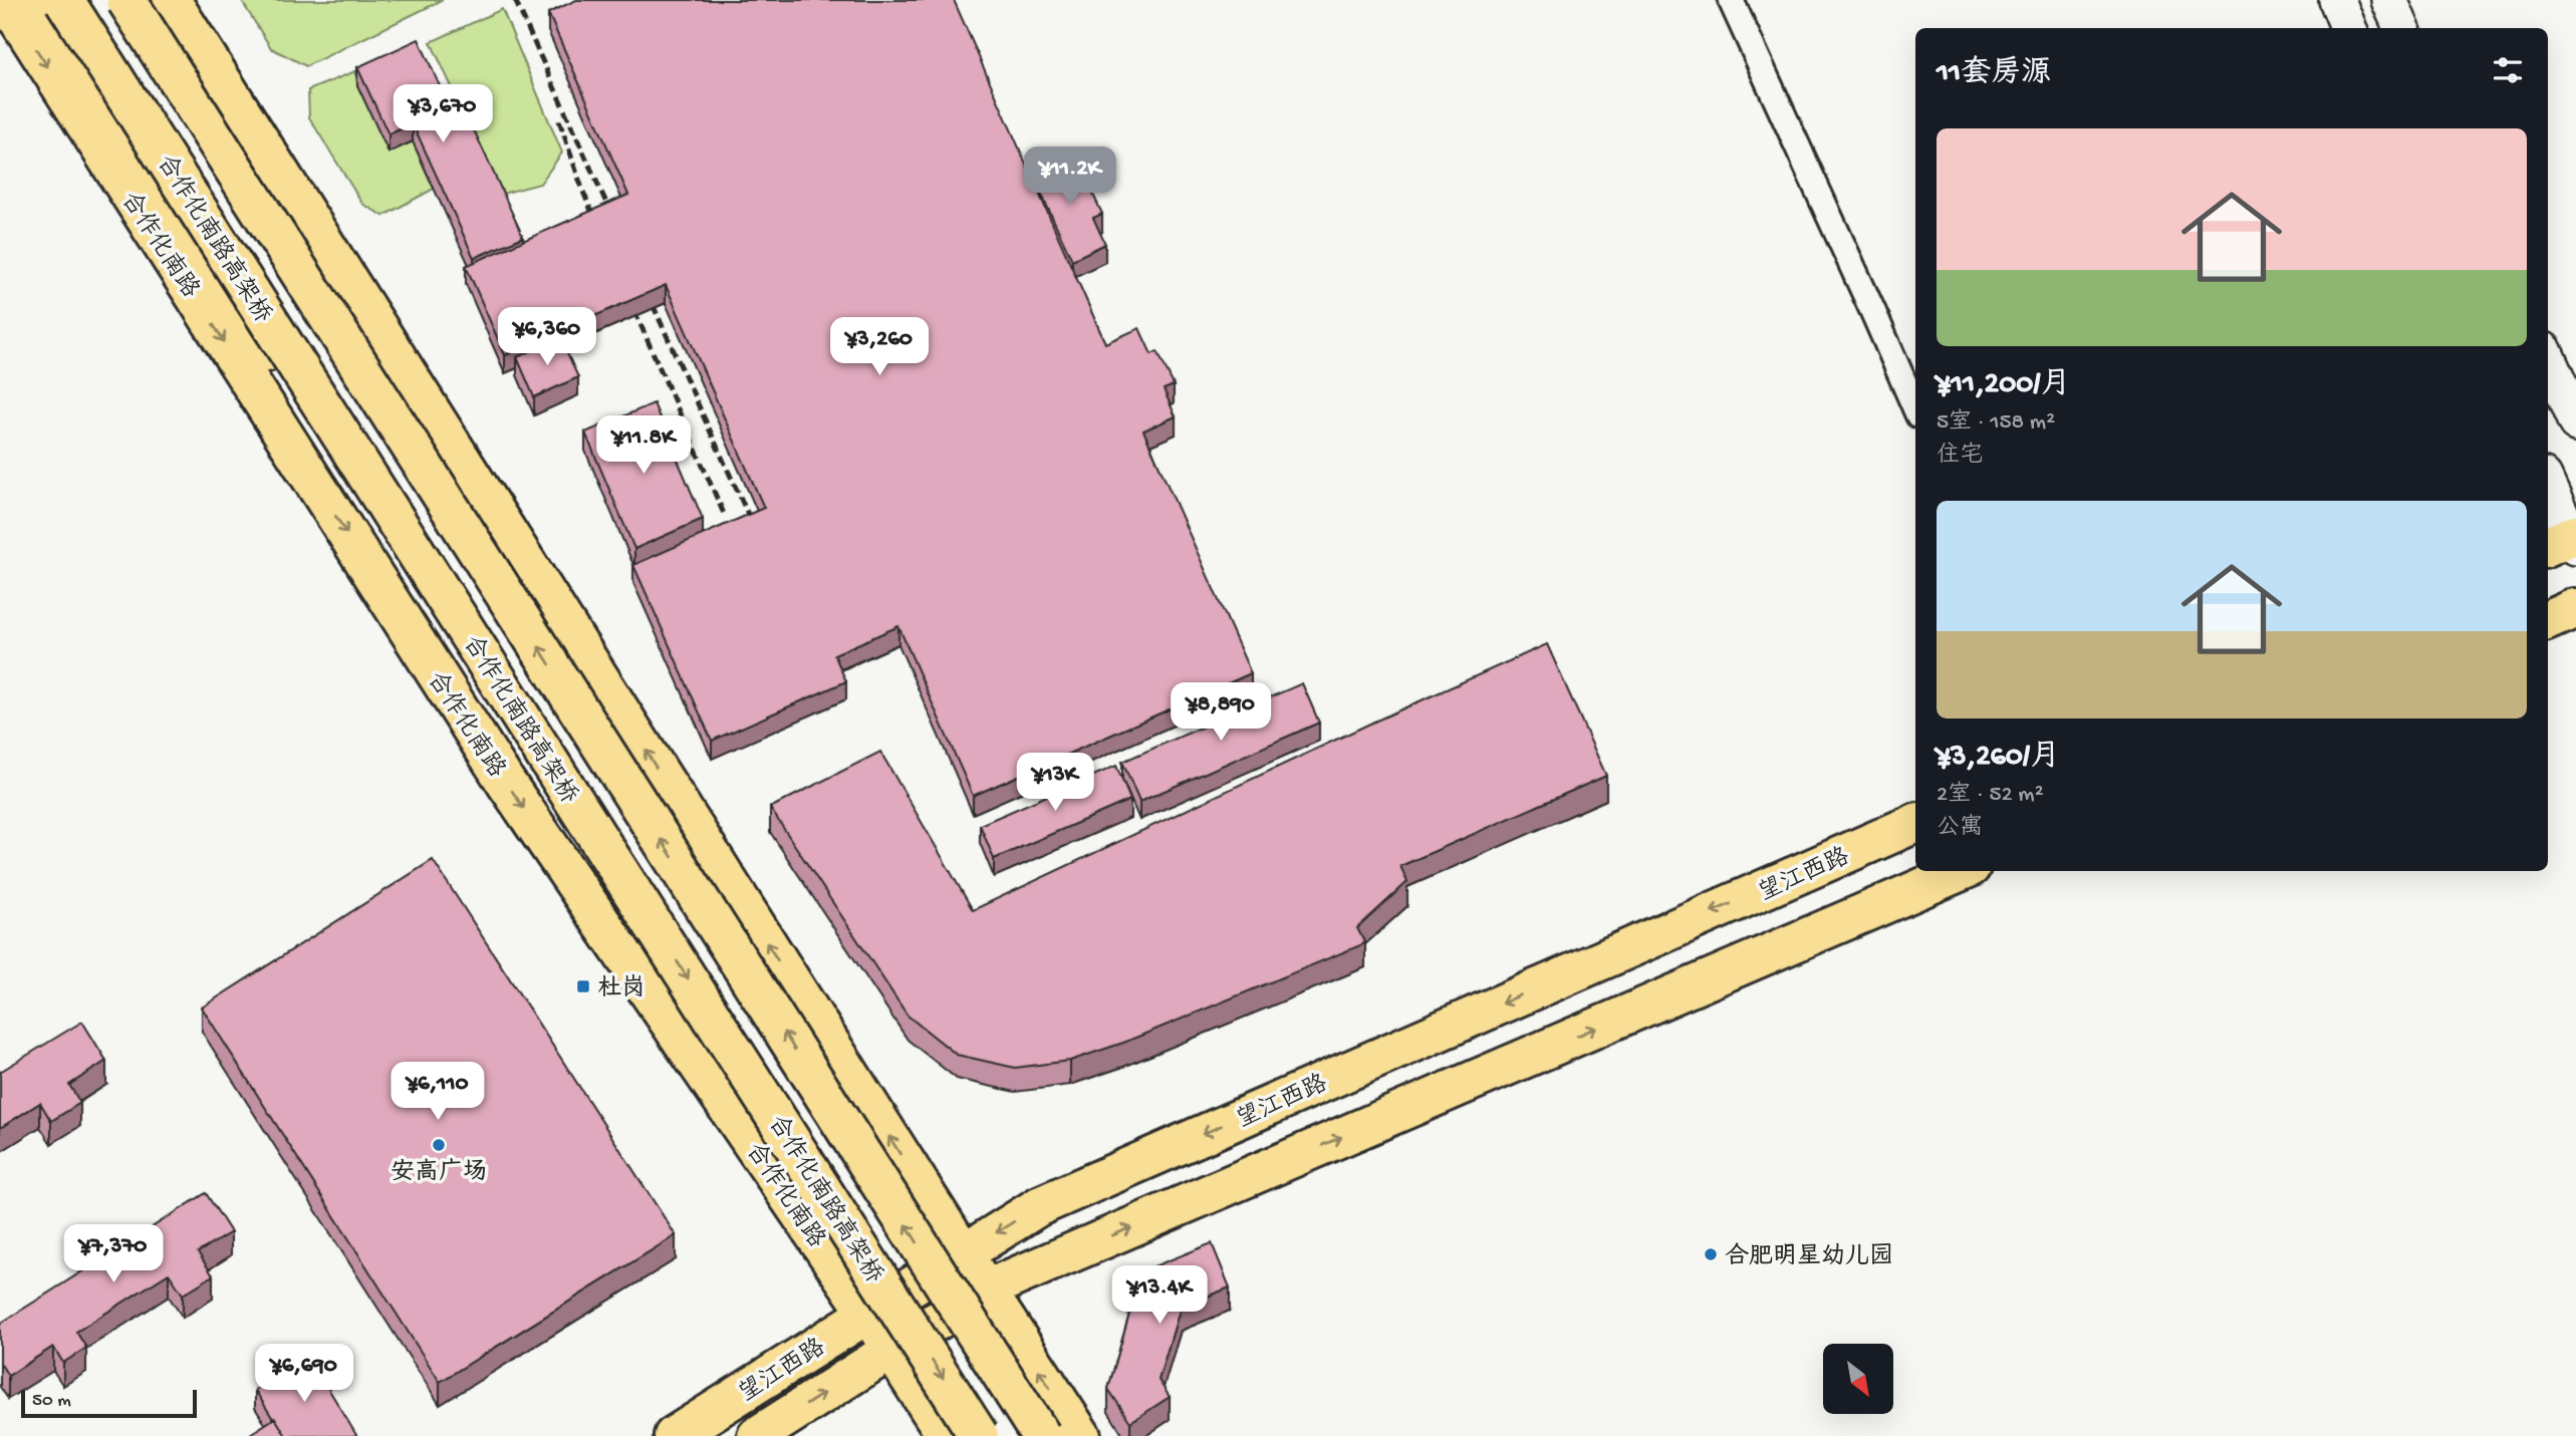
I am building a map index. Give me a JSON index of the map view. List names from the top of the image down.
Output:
{
  "streets": {
    "main road": ["合作化南路高架桥", "合作化南路", "望江西路"]
  },
  "crossings": [
    ["合作化南路", "望江西路"]
  ],
  "places": {
    "transit": ["杜岗"],
    "other": ["安高广场", "合肥明星幼儿园"]
  },
  "scale_bar": "50 m",
  "north": "bottom right",
  "page": {
    "heading": "11套房源",
    "price": [
      "¥3,670",
      "¥11.2K",
      "¥6,360",
      "¥3,260",
      "¥11.8K",
      "¥8,890",
      "¥13K",
      "¥6,110",
      "¥7,370",
      "¥13.4K",
      "¥6,690"
    ],
    "list": [
      {
        "name": "¥11,200/月",
        "note": "5室 · 158 m² · 住宅"
      },
      {
        "name": "¥3,260/月",
        "note": "2室 · 52 m² · 公寓"
      }
    ],
    "scale": "50 m"
  }
}
